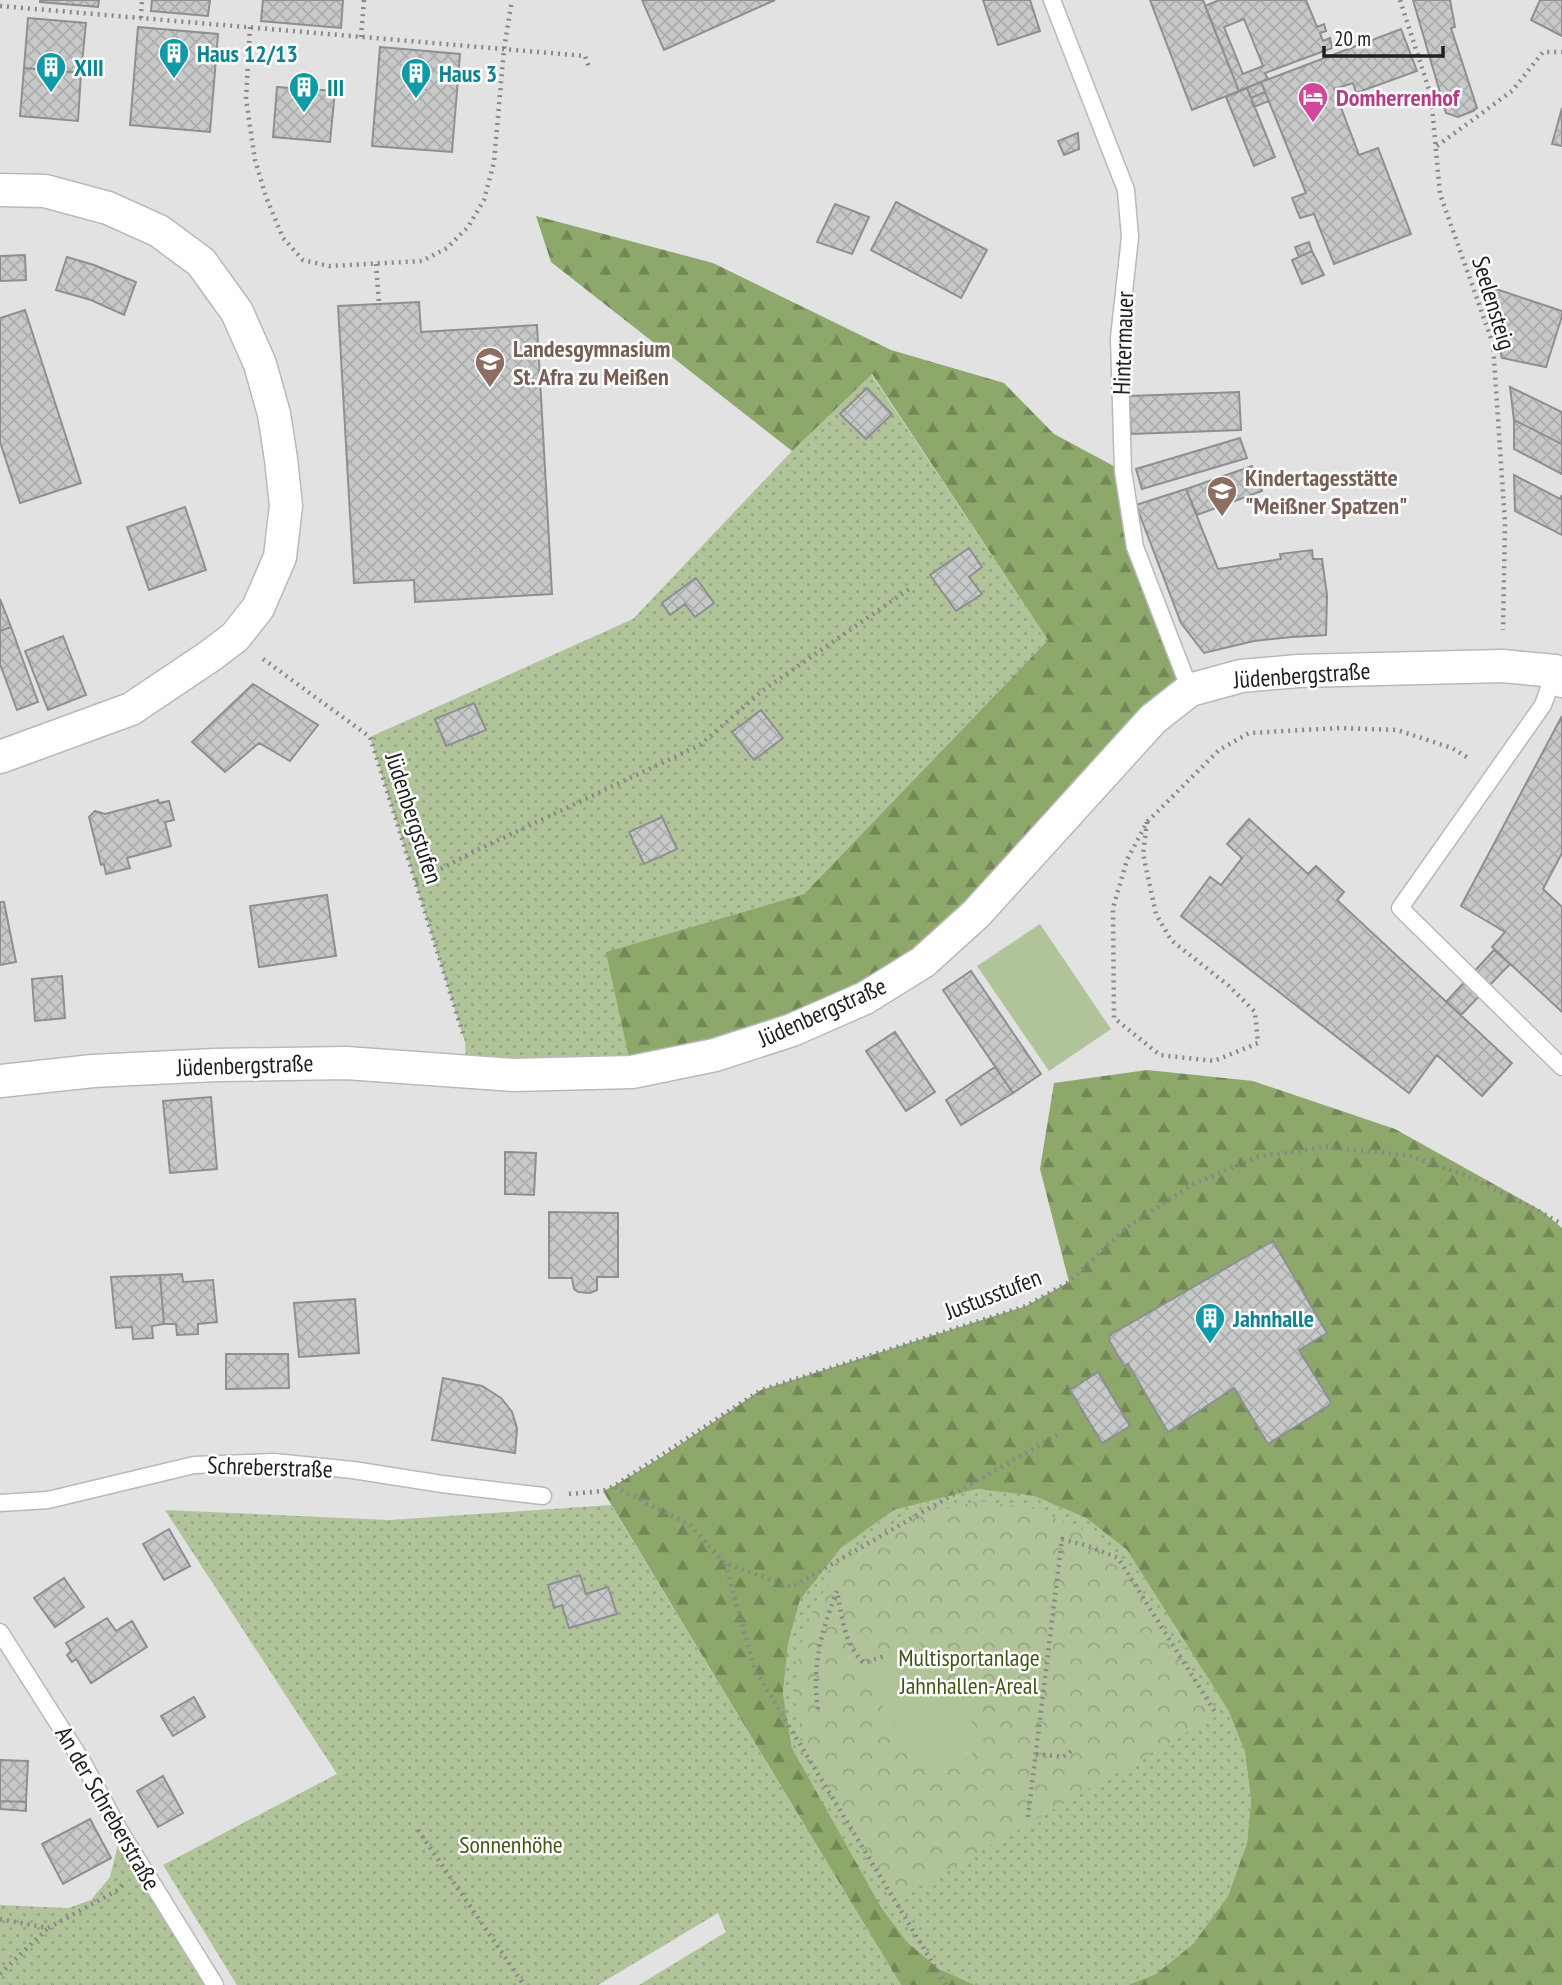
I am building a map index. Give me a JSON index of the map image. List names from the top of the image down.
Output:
{
  "streets": {
    "street": ["Jüdenbergstraße"],
    "lane": ["Hintermauer", "Schreberstraße", "An der Schreberstraße"],
    "path": ["Seelensteig", "Jüdenbergstufen", "Justusstufen"]
  },
  "crossings": [
    ["Seelensteig", "Jüdenbergstraße"],
    ["Hintermauer", "Jüdenbergstraße"],
    ["Jüdenbergstraße", "Jüdenbergstufen"],
    ["Justusstufen", "Schreberstraße"]
  ],
  "parks": ["Multisportanlage Jahnhallen-Areal", "Sonnenhöhe"],
  "places": {
    "building": [
      "Haus 12/13",
      "XIII",
      "Haus 3",
      "III",
      "Jahnhalle"
    ],
    "hotel": ["Domherrenhof"],
    "school or university": ["Landesgymnasium St. Afra zu Meißen", "Kindertagesstätte \"Meißner Spatzen\""]
  },
  "scale_bar": "20 m"
}
